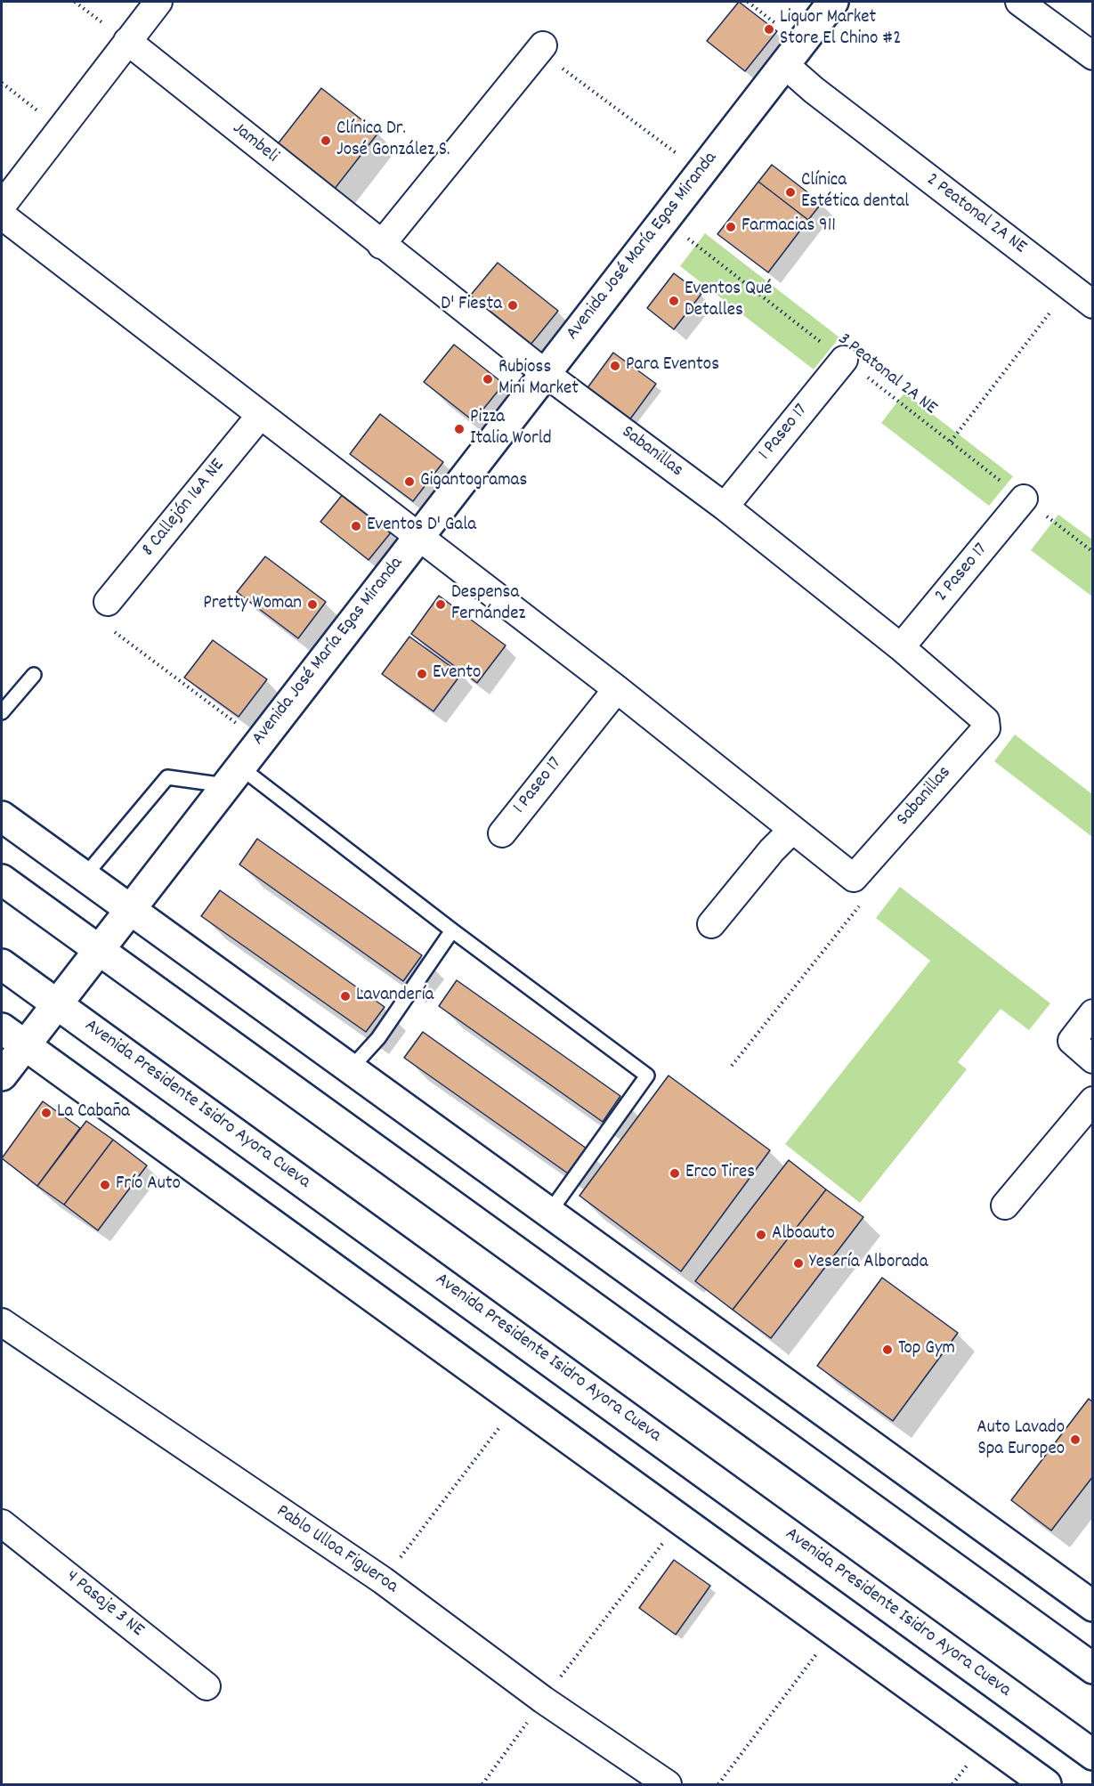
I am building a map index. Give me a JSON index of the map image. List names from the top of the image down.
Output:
{
  "streets": {
    "main road": ["Avenida José María Egas Miranda", "Avenida Presidente Isidro Ayora Cueva"],
    "street": [
      "Jambeli",
      "2 Peatonal 2A NE",
      "1 Paseo 17",
      "Sabanillas",
      "8 Callejón 16A NE",
      "2 Paseo 17",
      "Pablo Ulloa Figueroa",
      "4 Pasaje 3 NE"
    ],
    "path": ["3 Peatonal 2A NE"]
  },
  "crossings": [
    ["Jambeli", "Avenida José María Egas Miranda"],
    ["Jambeli", "Sabanillas"],
    ["2 Peatonal 2A NE", "Avenida José María Egas Miranda"],
    ["Avenida José María Egas Miranda", "3 Peatonal 2A NE"],
    ["Avenida José María Egas Miranda", "Sabanillas"],
    ["Avenida José María Egas Miranda", "Avenida Presidente Isidro Ayora Cueva"],
    ["3 Peatonal 2A NE", "1 Paseo 17"],
    ["3 Peatonal 2A NE", "2 Paseo 17"],
    ["1 Paseo 17", "Sabanillas"],
    ["Sabanillas", "2 Paseo 17"]
  ],
  "places": [
    "Liquor Market Store El Chino #2",
    "Clínica Dr. José González S.",
    "Clínica Estética dental",
    "Farmacias 911",
    "Eventos Qué Detalles",
    "D' Fiesta",
    "Para Eventos",
    "Rubioss Mini Market",
    "Pizza Italia World",
    "Gigantogramas",
    "Eventos D' Gala",
    "Pretty Woman",
    "Despensa Fernández",
    "Evento",
    "Lavandería",
    "La Cabaña",
    "Erco Tires",
    "Frío Auto",
    "Alboauto",
    "Yesería Alborada",
    "Top Gym",
    "Auto Lavado Spa Europeo"
  ]
}
